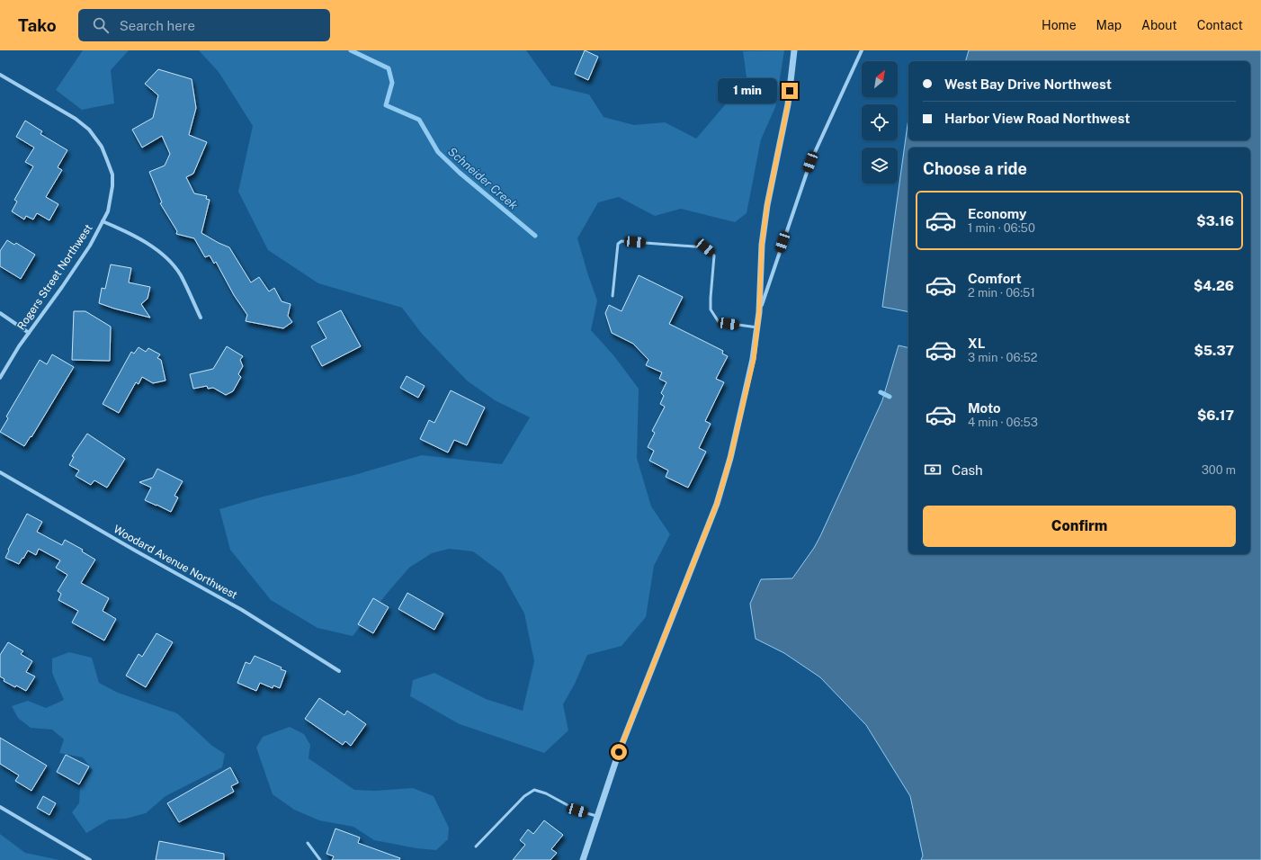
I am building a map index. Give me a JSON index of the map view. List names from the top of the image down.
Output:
{
  "streets": {
    "street": ["Rogers Street Northwest", "Woodard Avenue Northwest"]
  },
  "water": ["Schneider Creek"],
  "north": "top right",
  "page": {
    "header": "Tako",
    "search": "Search here",
    "nav": [
      "Home",
      "Map",
      "About",
      "Contact"
    ],
    "banner": ["West Bay Drive Northwest", "Harbor View Road Northwest"],
    "bubble": "1 min",
    "heading": "Choose a ride",
    "list": [
      {
        "name": "Economy",
        "note": "1 min · 06:50",
        "value": "$3.16"
      },
      {
        "name": "Comfort",
        "note": "2 min · 06:51",
        "value": "$4.26"
      },
      {
        "name": "XL",
        "note": "3 min · 06:52",
        "value": "$5.37"
      },
      {
        "name": "Moto",
        "note": "4 min · 06:53",
        "value": "$6.17"
      }
    ],
    "pay": ["Cash", "300 m"],
    "buttons": "Confirm"
  }
}
